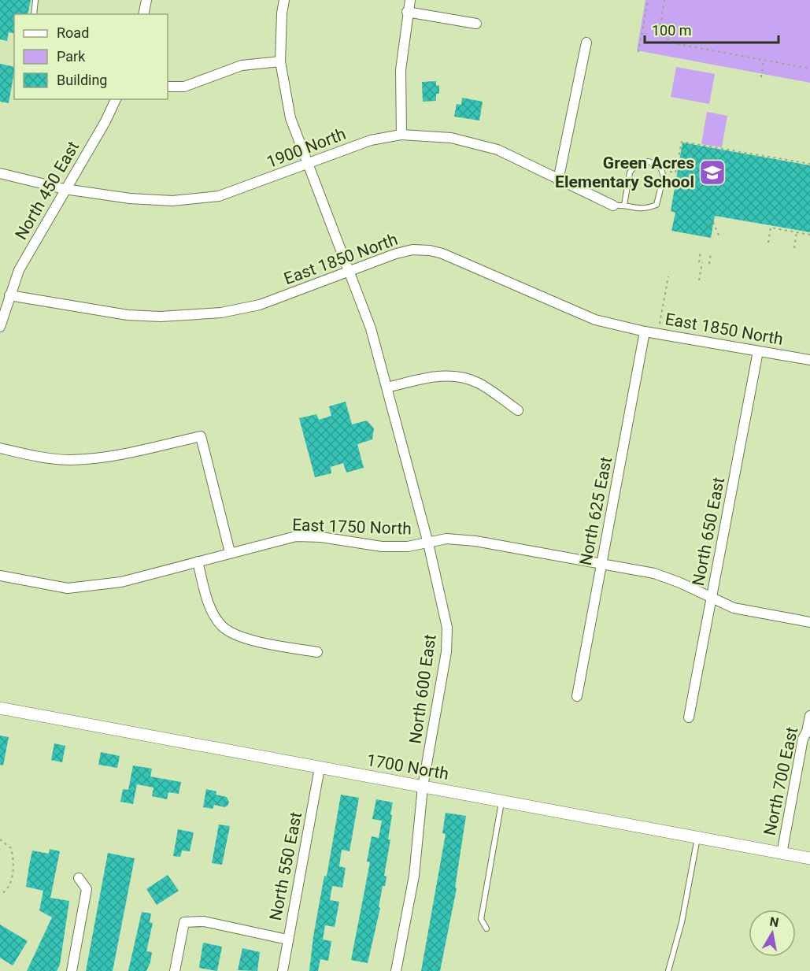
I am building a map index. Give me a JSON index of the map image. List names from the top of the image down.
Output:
{
  "streets": {
    "street": [
      "1900 North",
      "North 450 East",
      "East 1850 North",
      "North 625 East",
      "East 1750 North",
      "North 650 East",
      "North 600 East",
      "1700 North",
      "North 700 East",
      "North 550 East"
    ]
  },
  "crossings": [
    ["1900 North", "North 450 East"],
    ["1900 North", "North 600 East"],
    ["North 450 East", "East 1850 North"],
    ["East 1850 North", "North 625 East"],
    ["East 1850 North", "North 650 East"],
    ["East 1850 North", "North 600 East"],
    ["North 625 East", "East 1750 North"],
    ["East 1750 North", "North 650 East"],
    ["East 1750 North", "North 600 East"],
    ["North 600 East", "1700 North"],
    ["1700 North", "North 700 East"],
    ["1700 North", "North 550 East"]
  ],
  "places": {
    "school or university": ["Green Acres Elementary School"]
  },
  "legend": ["Road", "Park", "Building"],
  "scale_bar": "100 m",
  "north": "top"
}
